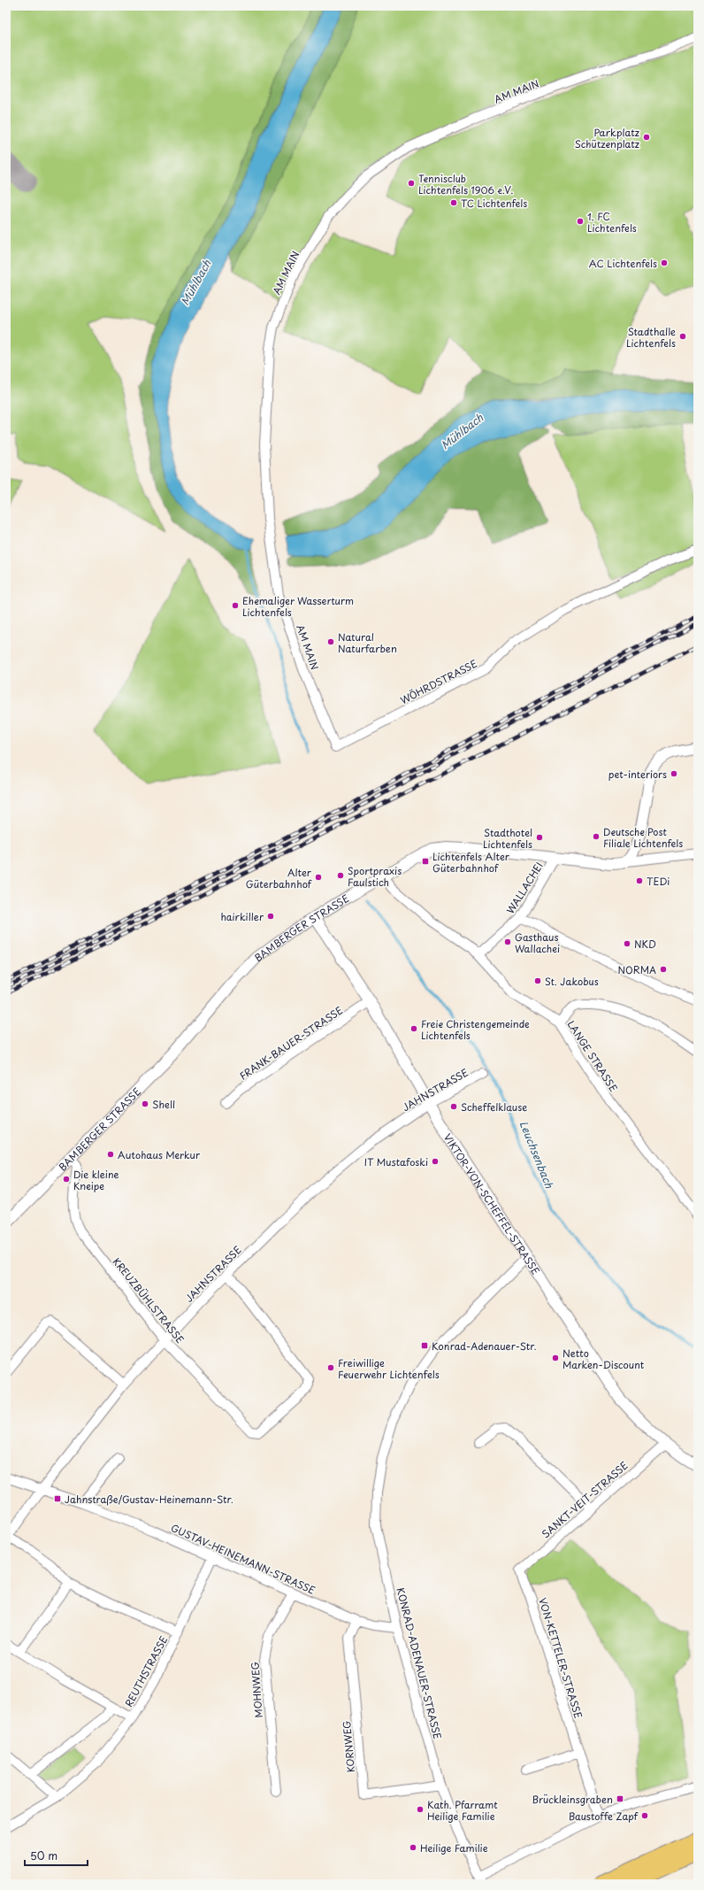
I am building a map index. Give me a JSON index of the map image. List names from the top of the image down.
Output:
{
  "streets": {
    "street": [
      "AM MAIN",
      "WÖHRDSTRASSE",
      "WALLACHEI",
      "BAMBERGER STRASSE",
      "FRANK-BAUER-STRASSE",
      "LANGE STRASSE",
      "JAHNSTRASSE",
      "VIKTOR-VON-SCHEFFEL-STRASSE",
      "KREUZBÜHLSTRASSE",
      "SANKT-VEIT-STRASSE",
      "GUSTAV-HEINEMANN-STRASSE",
      "VON-KETTELER-STRASSE",
      "KONRAD-ADENAUER-STRASSE",
      "REUTHSTRASSE",
      "MOHNWEG",
      "KORNWEG"
    ]
  },
  "crossings": [
    ["AM MAIN", "WÖHRDSTRASSE"],
    ["WALLACHEI", "BAMBERGER STRASSE"],
    ["WALLACHEI", "LANGE STRASSE"],
    ["BAMBERGER STRASSE", "LANGE STRASSE"],
    ["BAMBERGER STRASSE", "VIKTOR-VON-SCHEFFEL-STRASSE"],
    ["BAMBERGER STRASSE", "KREUZBÜHLSTRASSE"],
    ["FRANK-BAUER-STRASSE", "VIKTOR-VON-SCHEFFEL-STRASSE"],
    ["JAHNSTRASSE", "VIKTOR-VON-SCHEFFEL-STRASSE"],
    ["JAHNSTRASSE", "KREUZBÜHLSTRASSE"],
    ["JAHNSTRASSE", "GUSTAV-HEINEMANN-STRASSE"],
    ["VIKTOR-VON-SCHEFFEL-STRASSE", "SANKT-VEIT-STRASSE"],
    ["VIKTOR-VON-SCHEFFEL-STRASSE", "KONRAD-ADENAUER-STRASSE"],
    ["SANKT-VEIT-STRASSE", "VON-KETTELER-STRASSE"],
    ["GUSTAV-HEINEMANN-STRASSE", "KONRAD-ADENAUER-STRASSE"],
    ["GUSTAV-HEINEMANN-STRASSE", "REUTHSTRASSE"],
    ["GUSTAV-HEINEMANN-STRASSE", "MOHNWEG"],
    ["GUSTAV-HEINEMANN-STRASSE", "KORNWEG"],
    ["KONRAD-ADENAUER-STRASSE", "KORNWEG"]
  ],
  "water": ["Mühlbach", "Leuchsenbach"],
  "places": {
    "other": [
      "Parkplatz Schützenplatz",
      "Tennisclub Lichtenfels 1906 e.V.",
      "TC Lichtenfels",
      "1. FC Lichtenfels",
      "AC Lichtenfels",
      "Stadthalle Lichtenfels",
      "Ehemaliger Wasserturm Lichtenfels",
      "Natural Naturfarben",
      "pet-interiors",
      "Deutsche Post Filiale Lichtenfels",
      "Stadthotel Lichtenfels",
      "Sportpraxis Faulstich",
      "Alter Güterbahnhof",
      "TEDi",
      "hairkiller",
      "Gasthaus Wallachei",
      "NKD",
      "NORMA",
      "St. Jakobus",
      "Freie Christengemeinde Lichtenfels",
      "Shell",
      "Scheffelklause",
      "Autohaus Merkur",
      "IT Mustafoski",
      "Die kleine Kneipe",
      "Netto Marken-Discount",
      "Freiwillige Feuerwehr Lichtenfels",
      "Kath. Pfarramt Heilige Familie",
      "Baustoffe Zapf",
      "Heilige Familie"
    ],
    "transit": [
      "Lichtenfels Alter Güterbahnhof",
      "Konrad-Adenauer-Str.",
      "Jahnstraße/Gustav-Heinemann-Str.",
      "Brückleinsgraben"
    ]
  },
  "scale_bar": "50 m"
}
